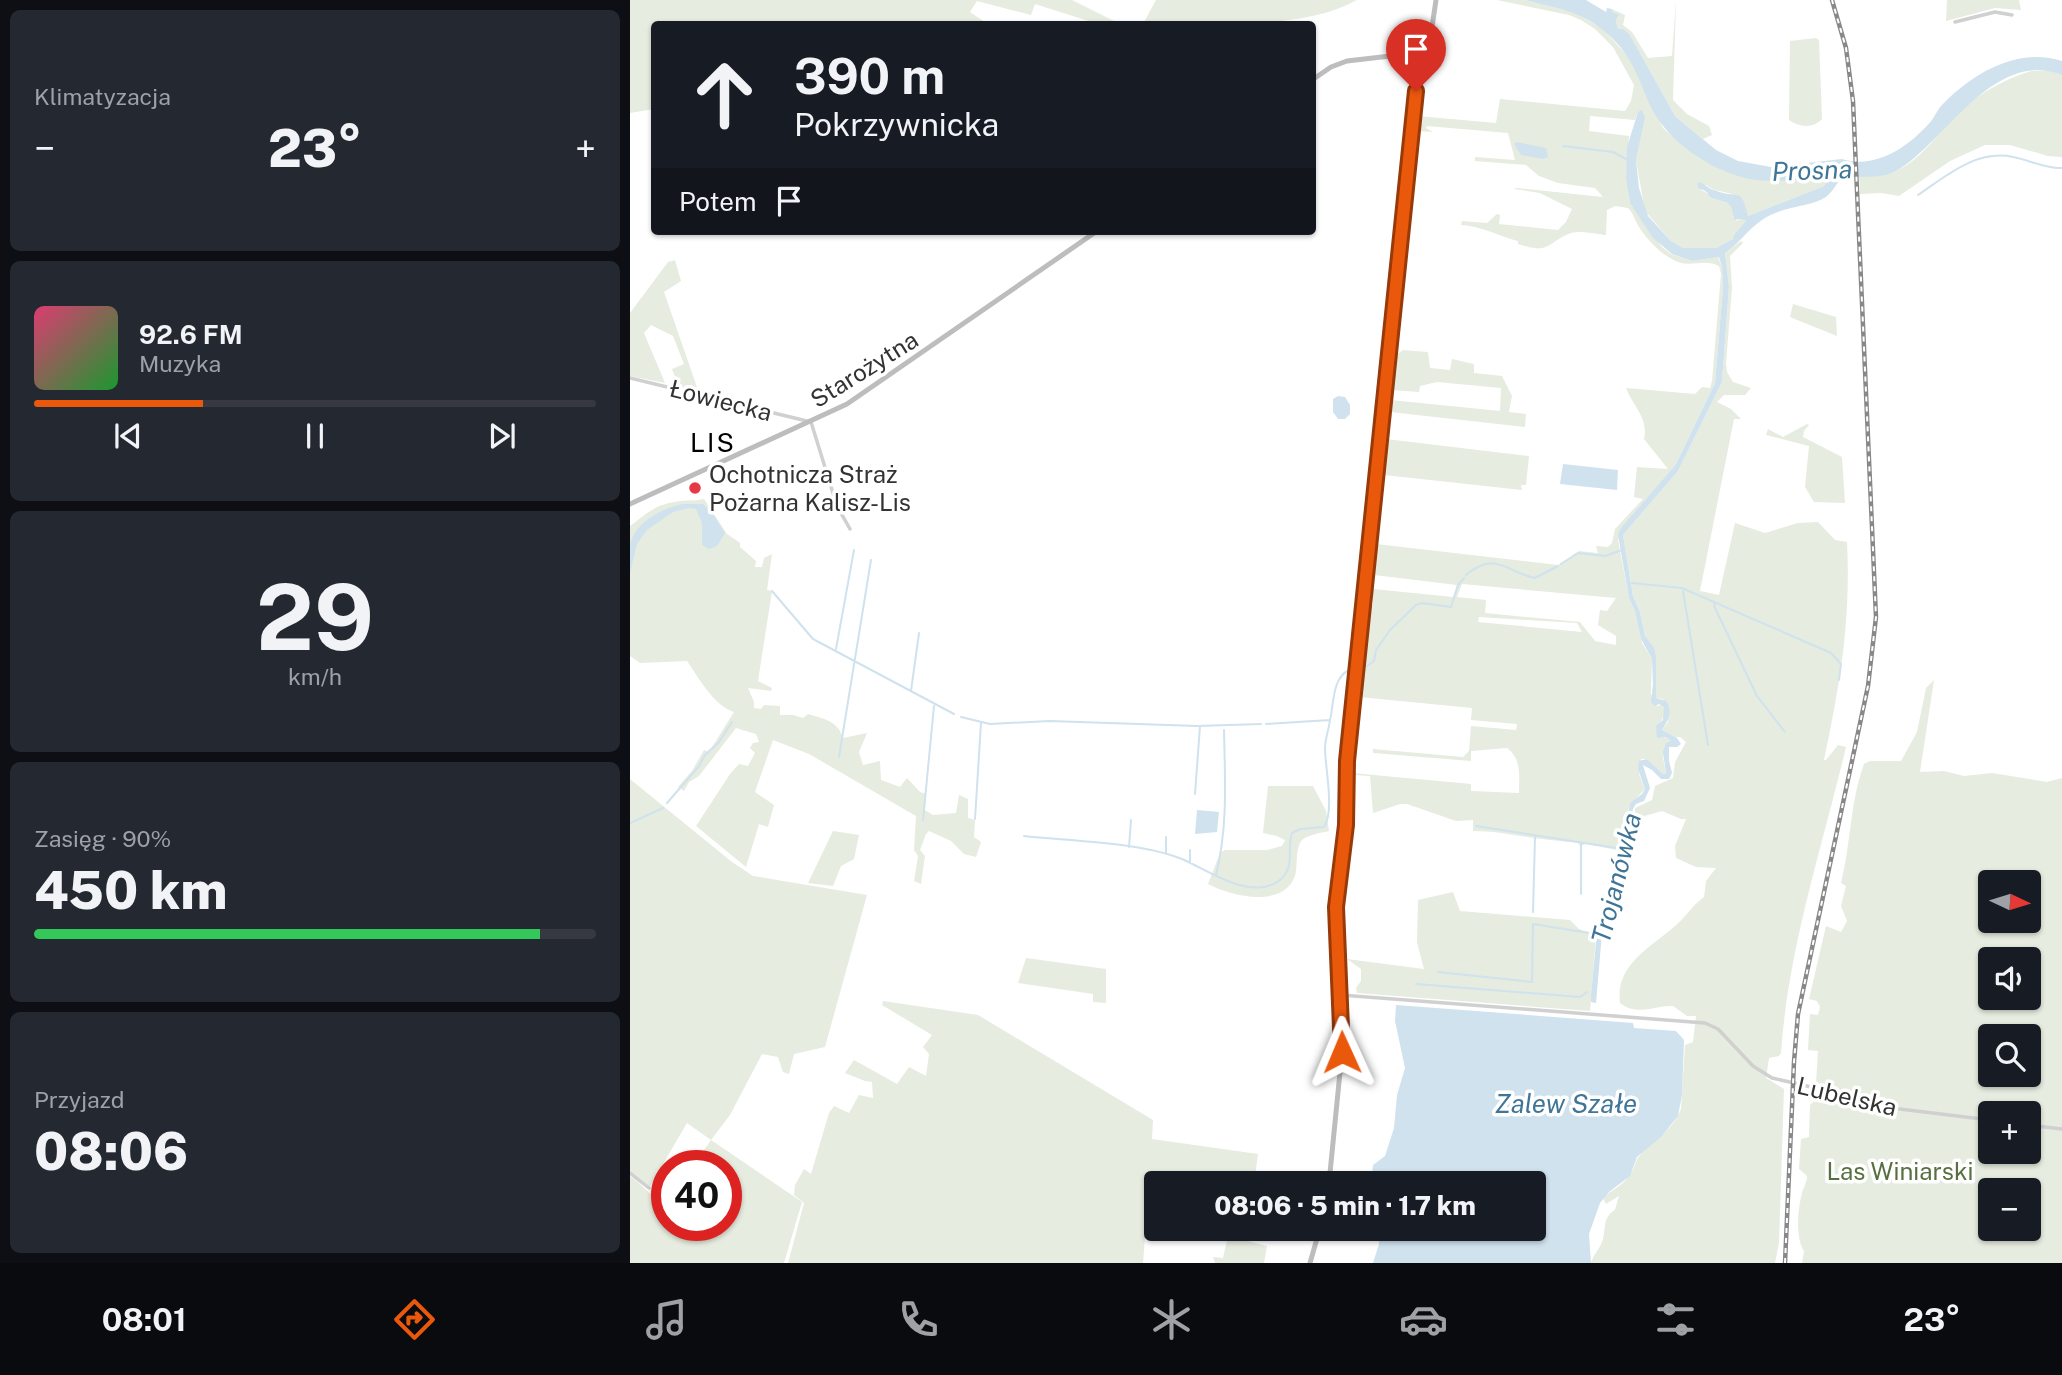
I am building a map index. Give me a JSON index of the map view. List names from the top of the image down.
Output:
{
  "streets": {
    "street": ["Starożytna", "Łowiecka", "Lubelska"]
  },
  "crossings": [
    ["Starożytna", "Łowiecka"]
  ],
  "districts": ["LIS"],
  "water": ["Prosna", "Trojanówka", "Zalew Szałe"],
  "parks": ["Las Winiarski"],
  "places": ["Ochotnicza Straż Pożarna Kalisz-Lis"],
  "north": "right",
  "page": {
    "tile": [
      "Klimatyzacja",
      ["29", "km/h"],
      ["Zasięg · 90%", "450 km"],
      ["Przyjazd", "08:06"]
    ],
    "turn": ["390 m", "Pokrzywnicka"],
    "heat": ["−", "23°", "+"],
    "then": "Potem",
    "song": ["92.6 FM", "Muzyka"],
    "map_buttons": ["+", "−"],
    "limit": "40",
    "trip": "08:06 · 5 min · 1.7 km",
    "tabs": ["08:01", "23°"]
  }
}
